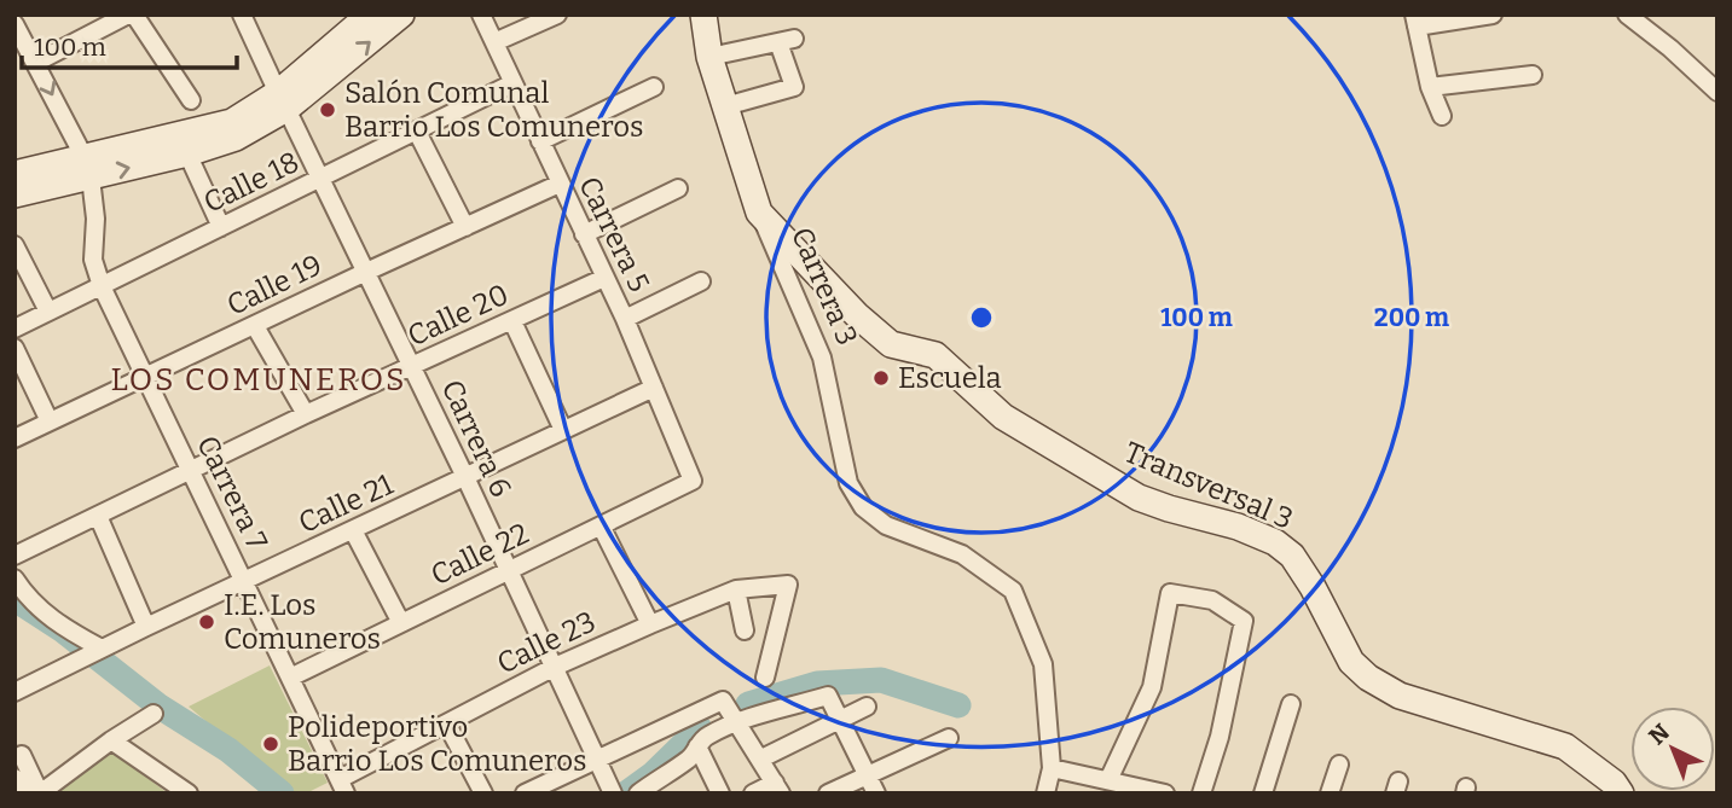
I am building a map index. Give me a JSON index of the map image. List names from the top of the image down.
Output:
{
  "streets": {
    "street": [
      "Calle 18",
      "Carrera 5",
      "Calle 19",
      "Carrera 3",
      "Calle 20",
      "Carrera 6",
      "Transversal 3",
      "Carrera 7",
      "Calle 21",
      "Calle 22",
      "Calle 23"
    ]
  },
  "crossings": [
    ["Calle 18", "Carrera 5"],
    ["Calle 18", "Carrera 6"],
    ["Calle 18", "Carrera 7"],
    ["Carrera 5", "Calle 19"],
    ["Carrera 5", "Calle 20"],
    ["Carrera 5", "Calle 21"],
    ["Carrera 5", "Calle 22"],
    ["Calle 19", "Carrera 6"],
    ["Calle 19", "Carrera 7"],
    ["Carrera 3", "Transversal 3"],
    ["Calle 20", "Carrera 6"],
    ["Calle 20", "Carrera 7"],
    ["Carrera 6", "Calle 21"],
    ["Carrera 6", "Calle 22"],
    ["Carrera 6", "Calle 23"],
    ["Carrera 7", "Calle 21"],
    ["Carrera 7", "Calle 22"],
    ["Carrera 7", "Calle 23"]
  ],
  "districts": ["LOS COMUNEROS"],
  "places": [
    "Salón Comunal Barrio Los Comuneros",
    "Escuela",
    "I.E. Los Comuneros",
    "Polideportivo Barrio Los Comuneros"
  ],
  "scale_bar": "100 m",
  "north": "top left",
  "rings": ["100 m", "200 m"]
}
